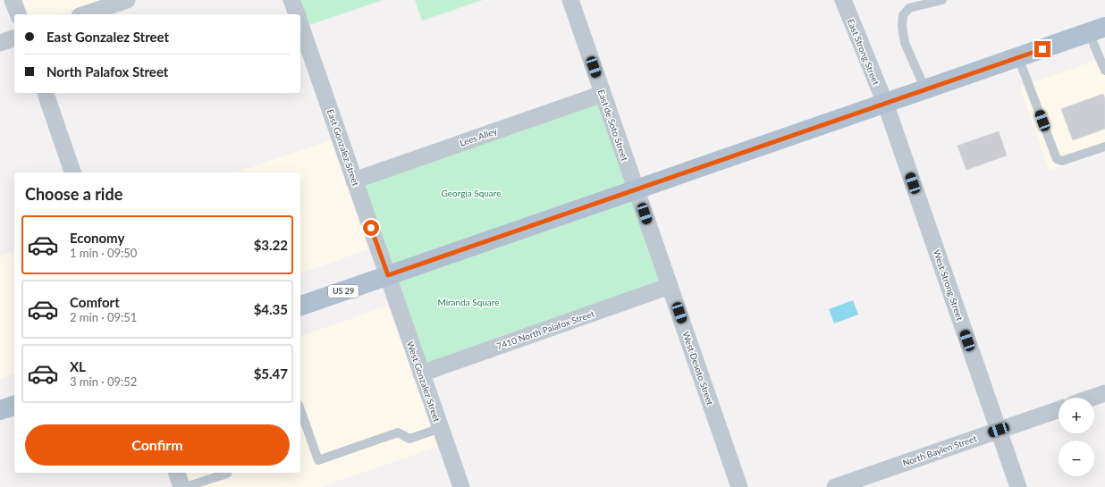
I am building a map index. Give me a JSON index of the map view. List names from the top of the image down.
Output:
{
  "streets": {
    "main road": ["US 29"],
    "street": [
      "East Strong Street",
      "East de Soto Street",
      "Lees Alley",
      "East Gonzalez Street",
      "West Strong Street",
      "7410 North Palafox Street",
      "West Desoto Street",
      "West Gonzalez Street",
      "North Baylen Street"
    ]
  },
  "crossings": [
    ["East Strong Street", "West Strong Street"],
    ["East Strong Street", "US 29"],
    ["East de Soto Street", "Lees Alley"],
    ["East de Soto Street", "US 29"],
    ["East de Soto Street", "West Desoto Street"],
    ["Lees Alley", "East Gonzalez Street"],
    ["East Gonzalez Street", "US 29"],
    ["East Gonzalez Street", "West Gonzalez Street"],
    ["West Strong Street", "US 29"],
    ["West Strong Street", "North Baylen Street"],
    ["US 29", "West Desoto Street"],
    ["US 29", "West Gonzalez Street"],
    ["7410 North Palafox Street", "West Desoto Street"],
    ["7410 North Palafox Street", "West Gonzalez Street"]
  ],
  "parks": ["Georgia Square", "Miranda Square"],
  "page": {
    "banner": ["East Gonzalez Street", "North Palafox Street"],
    "heading": "Choose a ride",
    "list": [
      {
        "name": "Economy",
        "note": "1 min · 09:50",
        "value": "$3.22"
      },
      {
        "name": "Comfort",
        "note": "2 min · 09:51",
        "value": "$4.35"
      },
      {
        "name": "XL",
        "note": "3 min · 09:52",
        "value": "$5.47"
      }
    ],
    "map_buttons": ["+", "−"],
    "buttons": "Confirm"
  }
}
